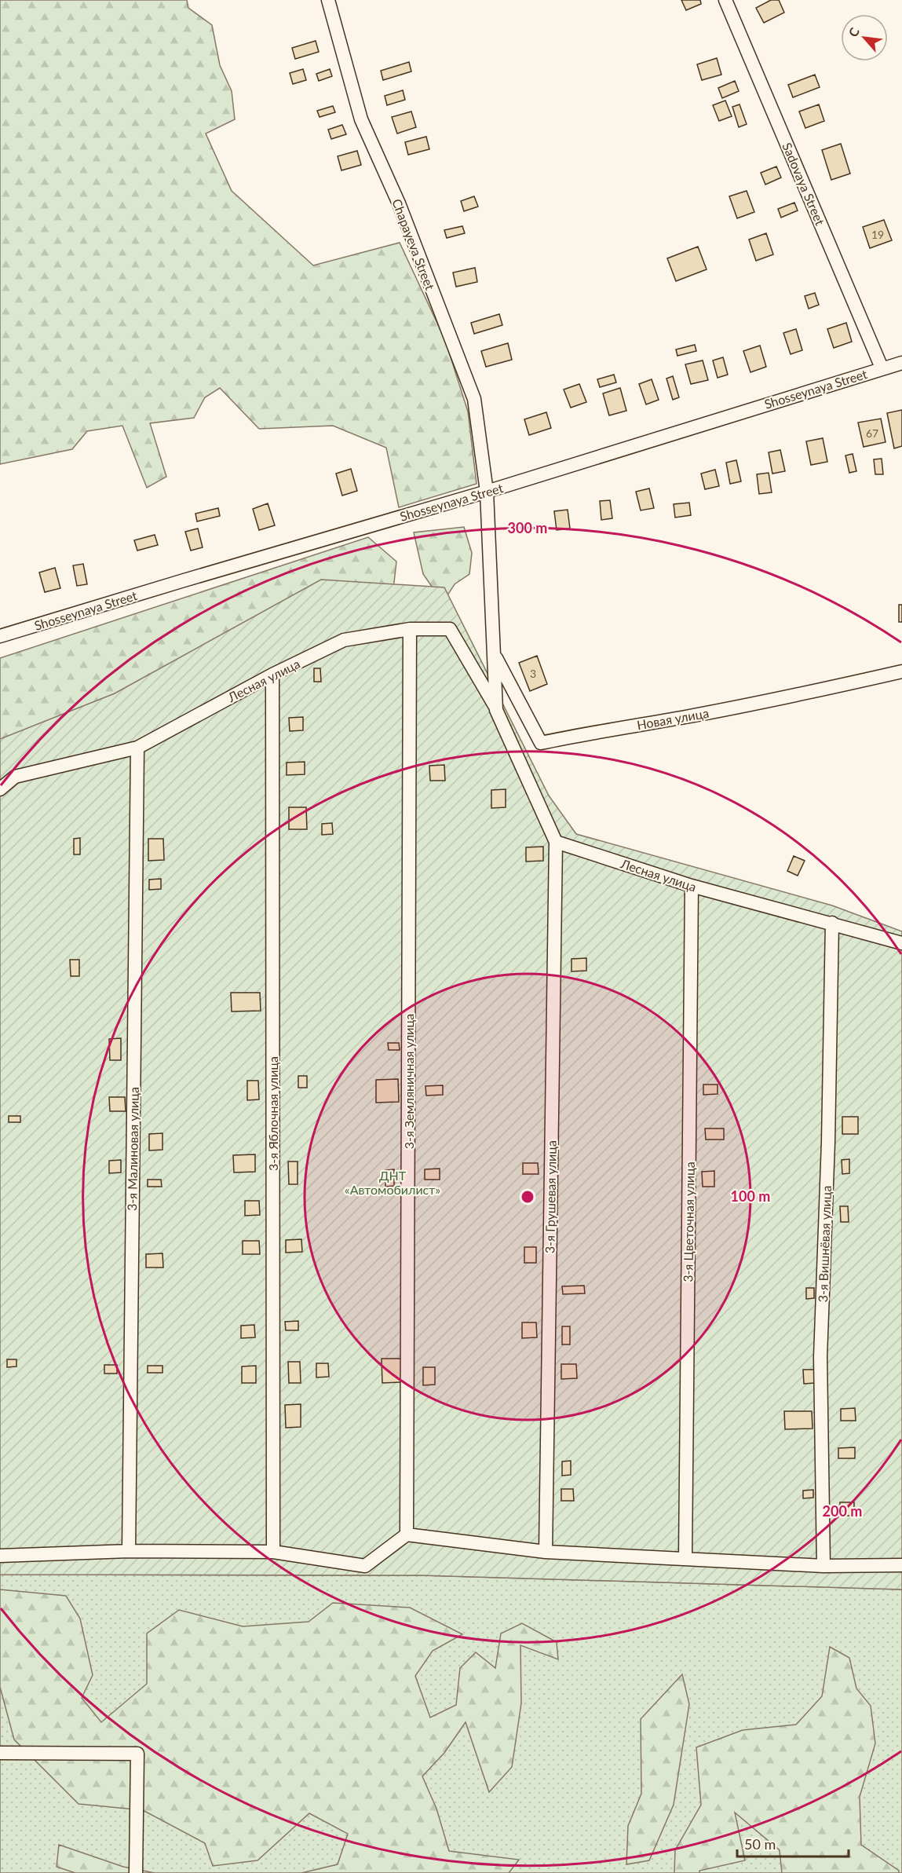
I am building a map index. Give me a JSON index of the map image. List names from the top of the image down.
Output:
{
  "streets": {
    "street": [
      "Sadovaya Street",
      "Chapayeva Street",
      "Shosseynaya Street",
      "Лесная улица",
      "Новая улица",
      "3-я Земляничная улица",
      "3-я Яблочная улица",
      "3-я Малиновая улица",
      "3-я Грушевая улица",
      "3-я Цветочная улица",
      "3-я Вишнёвая улица"
    ]
  },
  "crossings": [
    ["Sadovaya Street", "Shosseynaya Street"],
    ["Chapayeva Street", "Shosseynaya Street"],
    ["Chapayeva Street", "Лесная улица"],
    ["Shosseynaya Street", "Лесная улица"],
    ["Лесная улица", "Новая улица"],
    ["Лесная улица", "3-я Земляничная улица"],
    ["Лесная улица", "3-я Яблочная улица"],
    ["Лесная улица", "3-я Малиновая улица"],
    ["Лесная улица", "3-я Грушевая улица"],
    ["Лесная улица", "3-я Цветочная улица"],
    ["Лесная улица", "3-я Вишнёвая улица"]
  ],
  "parks": ["ДНТ «Автомобилист»"],
  "house_numbers": ["19", "67", "3"],
  "scale_bar": "50 m",
  "north": "top left",
  "rings": ["300 m", "100 m", "200 m"]
}
